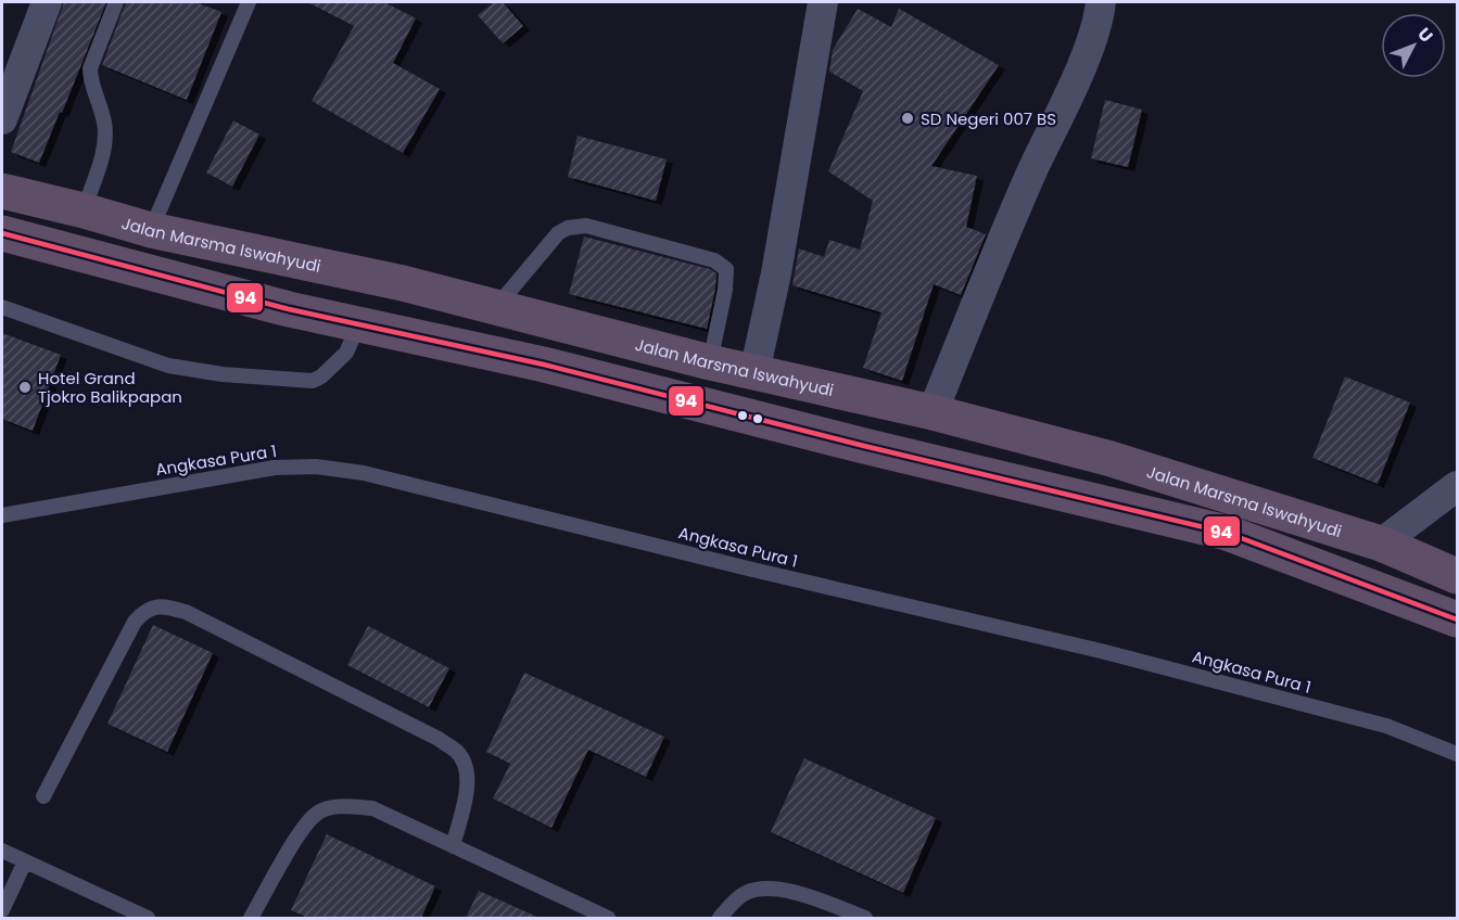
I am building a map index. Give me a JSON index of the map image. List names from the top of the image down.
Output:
{
  "streets": {
    "highway": ["Jalan Marsma Iswahyudi"],
    "lane": ["Angkasa Pura 1"]
  },
  "places": ["SD Negeri 007 BS", "Hotel Grand Tjokro Balikpapan"],
  "lines": ["transit line 94"],
  "north": "top right"
}
